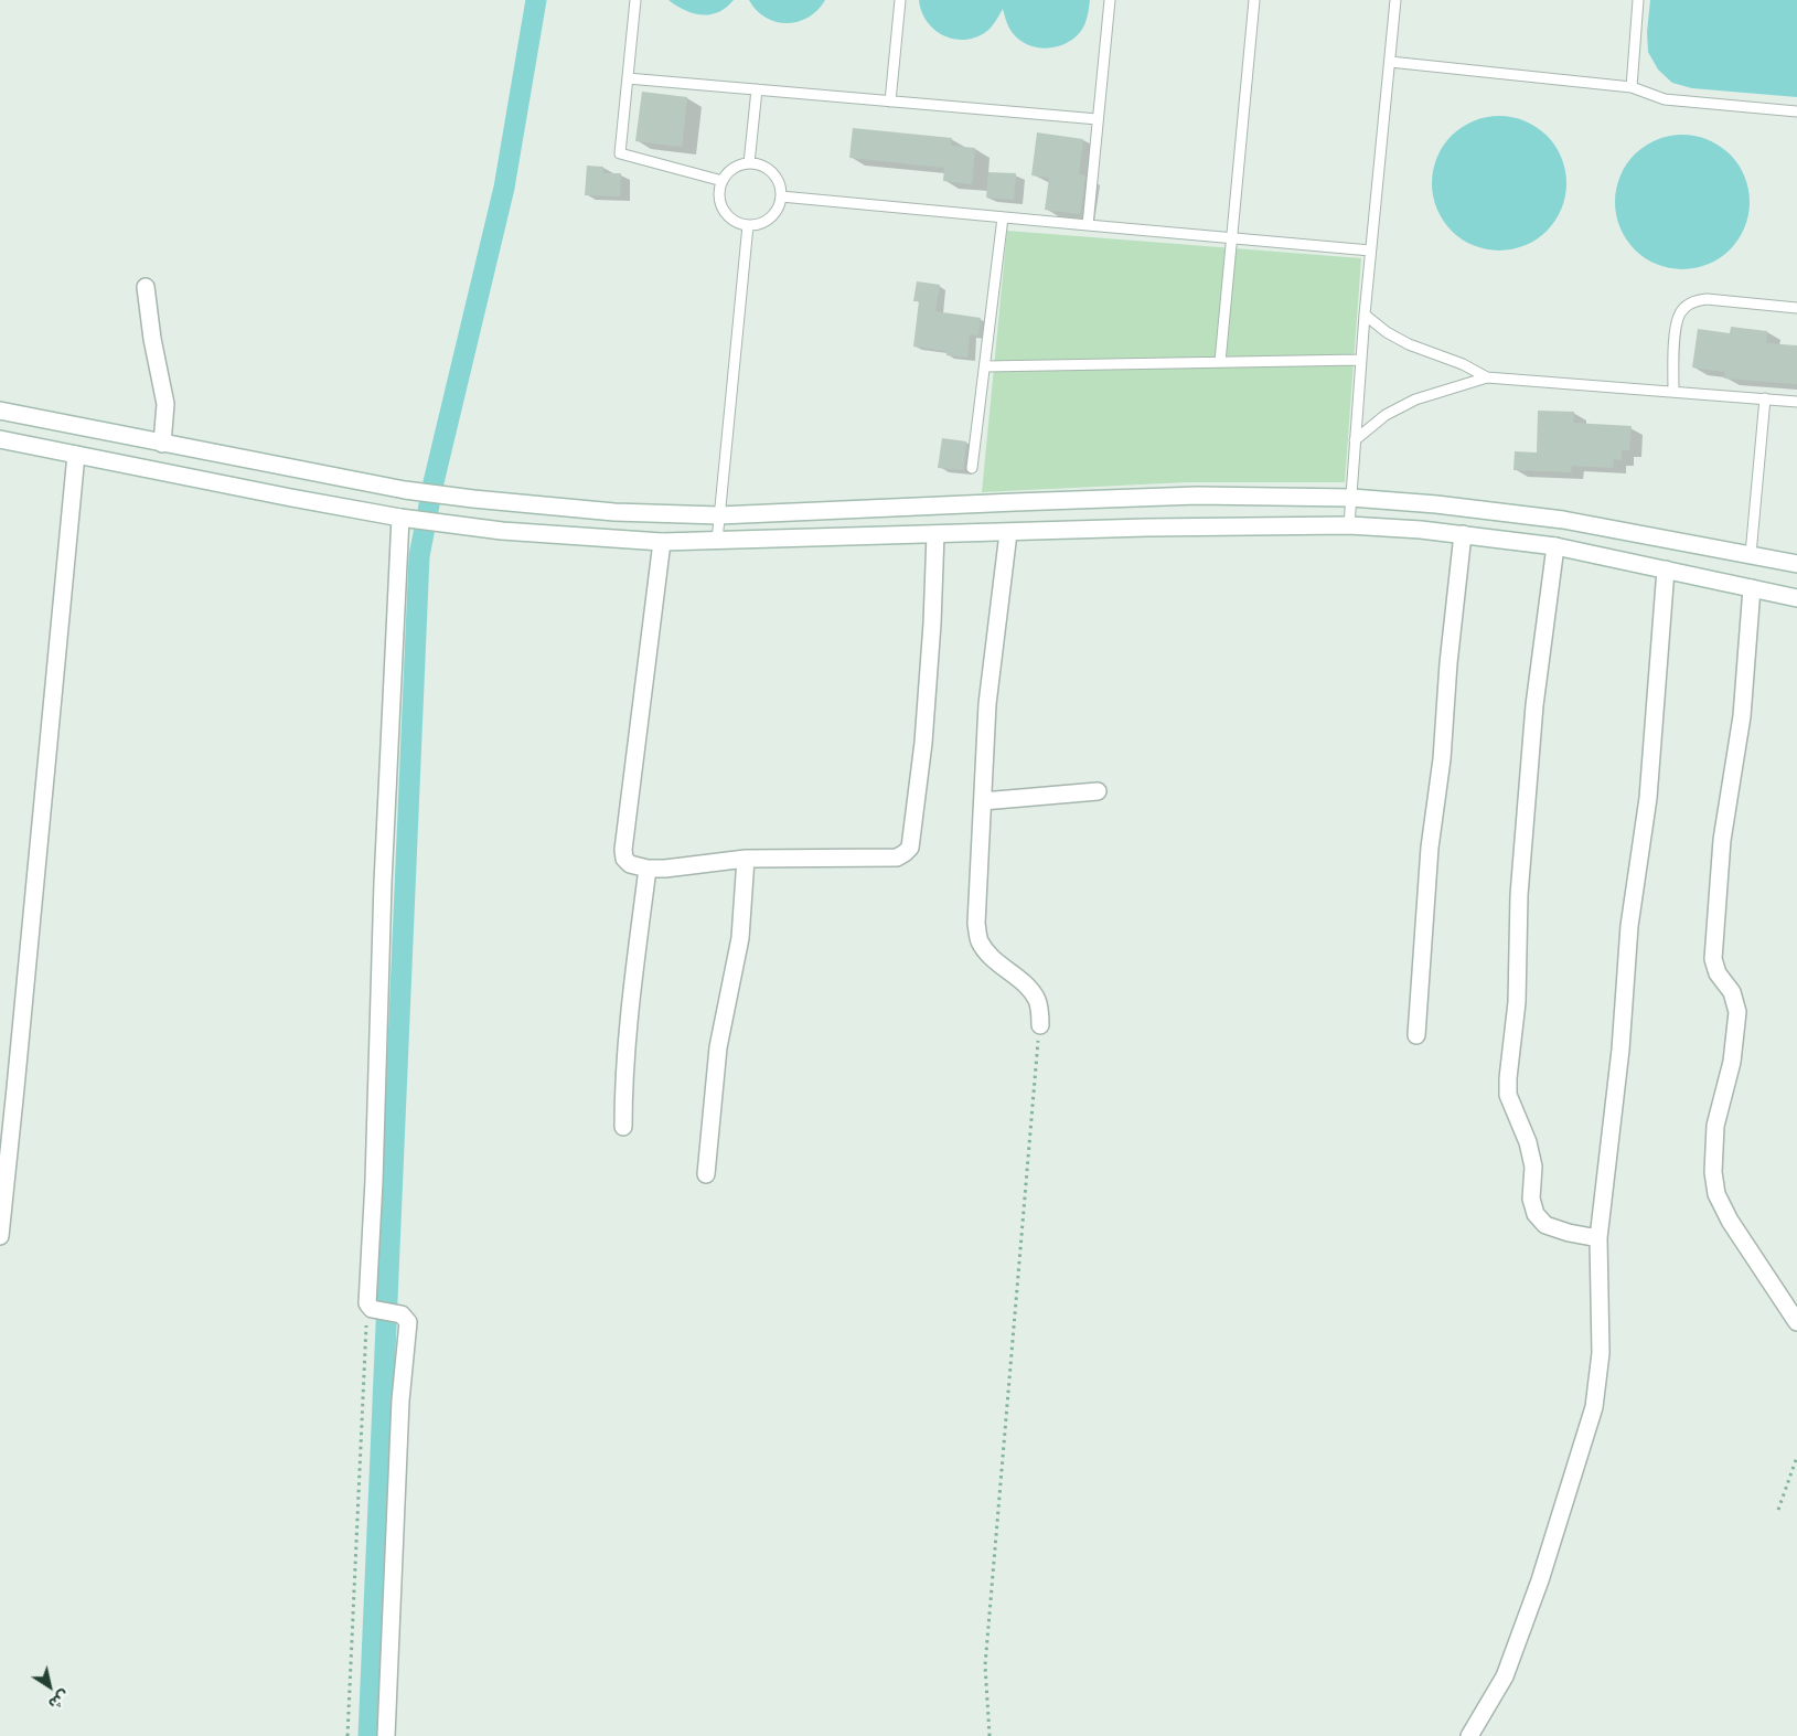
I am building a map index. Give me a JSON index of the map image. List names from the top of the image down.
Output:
{
  "north": "bottom right"
}
